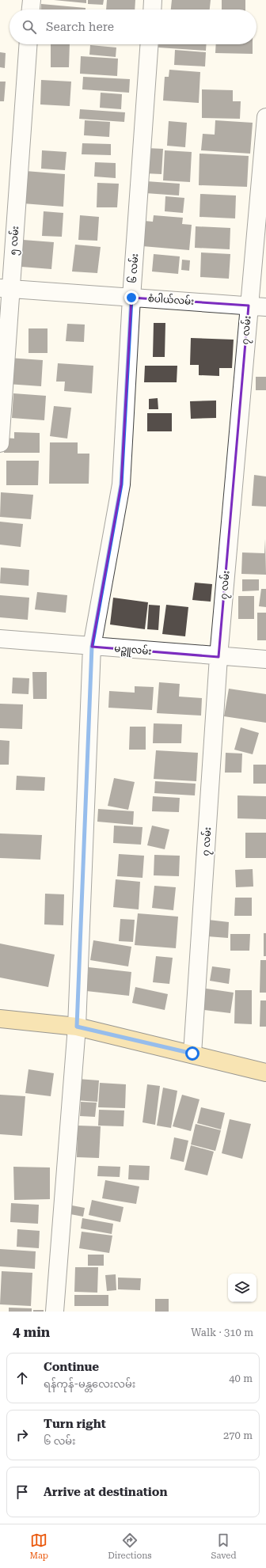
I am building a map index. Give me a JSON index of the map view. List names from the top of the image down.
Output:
{
  "streets": {
    "street": [
      "၅ လမ်း",
      "၆ လမ်း",
      "စံပါယ်လမ်း",
      "၇ လမ်း",
      "မဉ္ဇူလမ်း"
    ]
  },
  "crossings": [
    ["၅ လမ်း", "စံပါယ်လမ်း"],
    ["၆ လမ်း", "စံပါယ်လမ်း"],
    ["၆ လမ်း", "မဉ္ဇူလမ်း"],
    ["စံပါယ်လမ်း", "၇ လမ်း"],
    ["၇ လမ်း", "မဉ္ဇူလမ်း"]
  ],
  "page": {
    "search": "Search here",
    "heading": ["4 min", "Walk · 310 m"],
    "list": [
      ["Continue", "ရန်ကုန်-မန္တလေးလမ်း", "40 m"],
      ["Turn right", "၆ လမ်း", "270 m"],
      "Arrive at destination"
    ],
    "nav": ["Map", "Directions", "Saved"]
  }
}
